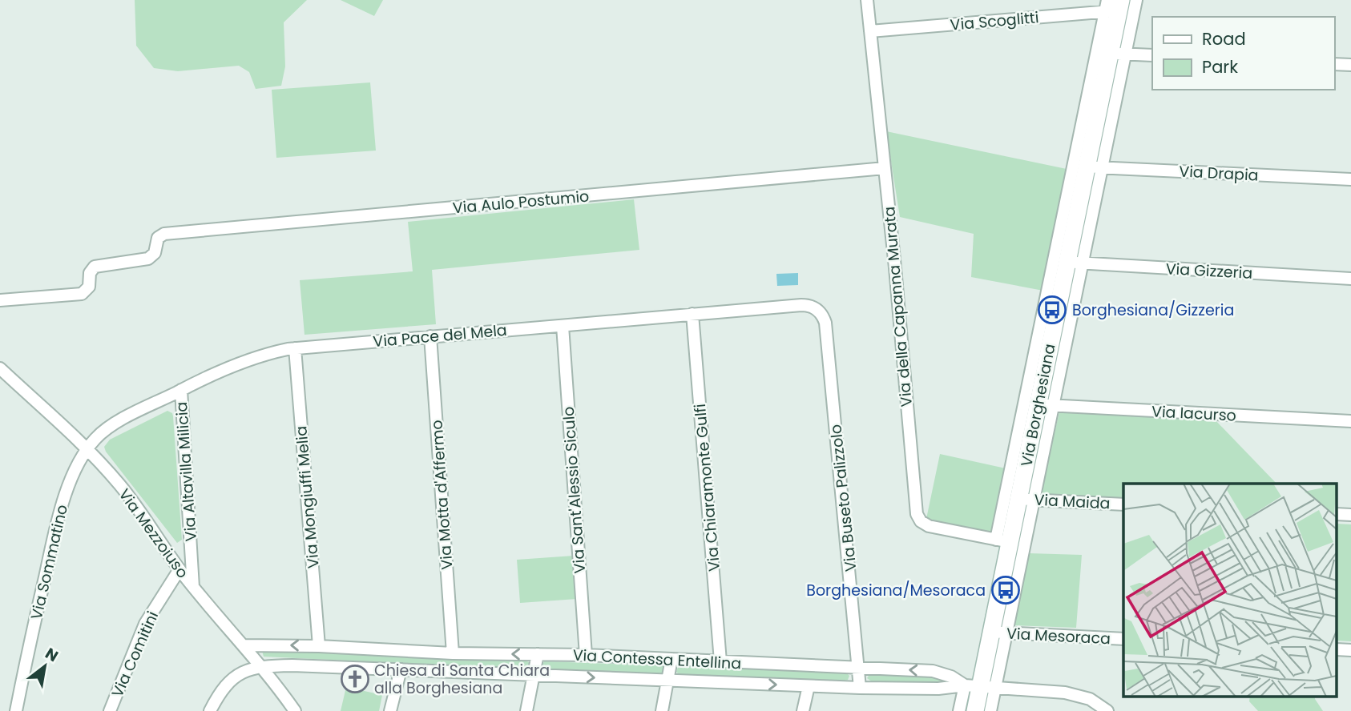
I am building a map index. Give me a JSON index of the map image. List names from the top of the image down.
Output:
{
  "streets": {
    "street": [
      "Via Scoglitti",
      "Via Drapia",
      "Via Aulo Postumio",
      "Via Gizzeria",
      "Via della Capanna Murata",
      "Via Pace del Mela",
      "Via Borghesiana",
      "Via Iacurso",
      "Via Altavilla Milicia",
      "Via Chiaramonte Gulfi",
      "Via Sant'Alessio Siculo",
      "Via Motta d'Affermo",
      "Via Mongiuffi Melia",
      "Via Buseto Palizzolo",
      "Via Maida",
      "Via Mezzoiuso",
      "Via Sommatino",
      "Via Mesoraca",
      "Via Comitini",
      "Via Contessa Entellina"
    ]
  },
  "crossings": [
    ["Via Scoglitti", "Via della Capanna Murata"],
    ["Via Scoglitti", "Via Borghesiana"],
    ["Via Drapia", "Via Borghesiana"],
    ["Via Aulo Postumio", "Via della Capanna Murata"],
    ["Via Gizzeria", "Via Borghesiana"],
    ["Via della Capanna Murata", "Via Borghesiana"],
    ["Via Pace del Mela", "Via Altavilla Milicia"],
    ["Via Pace del Mela", "Via Chiaramonte Gulfi"],
    ["Via Pace del Mela", "Via Sant'Alessio Siculo"],
    ["Via Pace del Mela", "Via Motta d'Affermo"],
    ["Via Pace del Mela", "Via Mongiuffi Melia"],
    ["Via Pace del Mela", "Via Buseto Palizzolo"],
    ["Via Pace del Mela", "Via Mezzoiuso"],
    ["Via Pace del Mela", "Via Sommatino"],
    ["Via Borghesiana", "Via Iacurso"],
    ["Via Borghesiana", "Via Maida"],
    ["Via Borghesiana", "Via Mesoraca"],
    ["Via Borghesiana", "Via Contessa Entellina"],
    ["Via Altavilla Milicia", "Via Mezzoiuso"],
    ["Via Chiaramonte Gulfi", "Via Contessa Entellina"],
    ["Via Sant'Alessio Siculo", "Via Contessa Entellina"],
    ["Via Motta d'Affermo", "Via Contessa Entellina"],
    ["Via Mongiuffi Melia", "Via Contessa Entellina"],
    ["Via Buseto Palizzolo", "Via Contessa Entellina"],
    ["Via Mezzoiuso", "Via Sommatino"],
    ["Via Mezzoiuso", "Via Comitini"],
    ["Via Mezzoiuso", "Via Contessa Entellina"]
  ],
  "places": {
    "bus stop": ["Borghesiana/Gizzeria", "Borghesiana/Mesoraca"],
    "church": ["Chiesa di Santa Chiara alla Borghesiana"]
  },
  "legend": ["Road", "Park"],
  "north": "top right"
}
